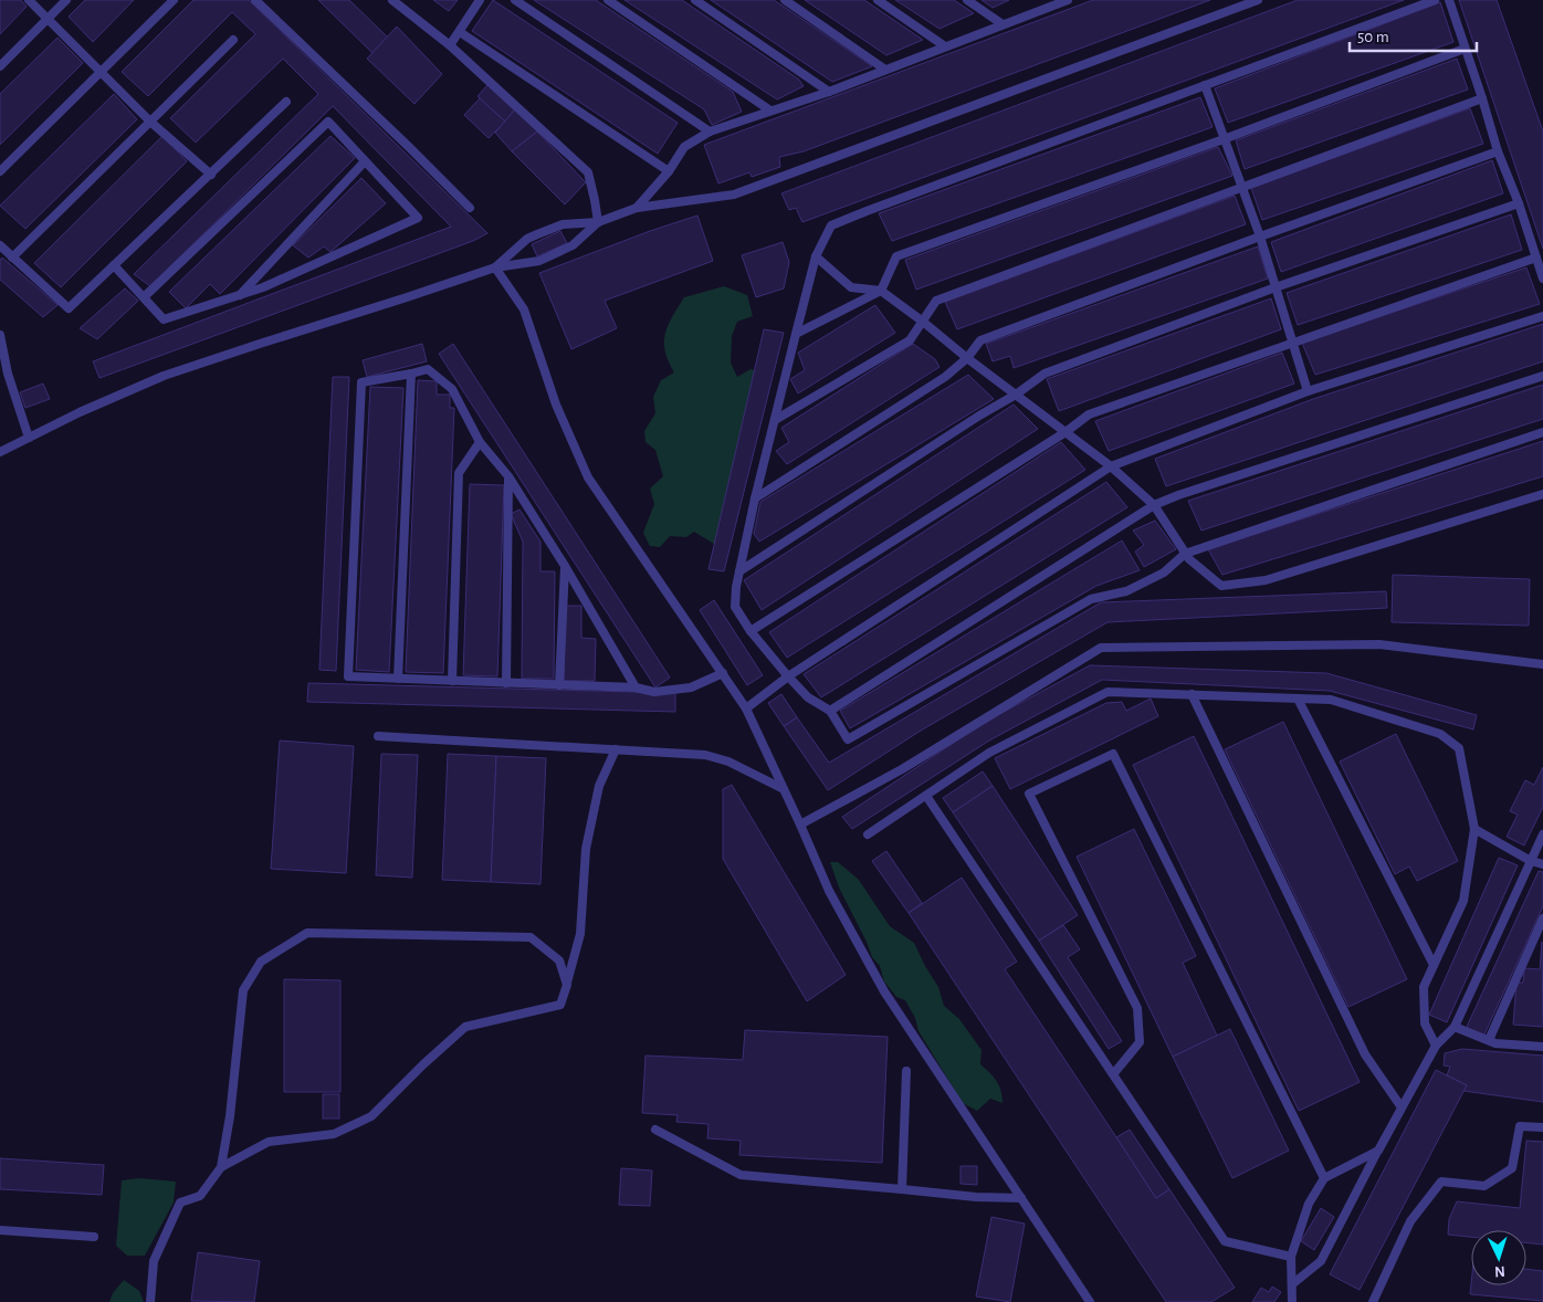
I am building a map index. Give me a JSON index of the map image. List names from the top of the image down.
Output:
{
  "scale_bar": "50 m",
  "north": "bottom"
}
